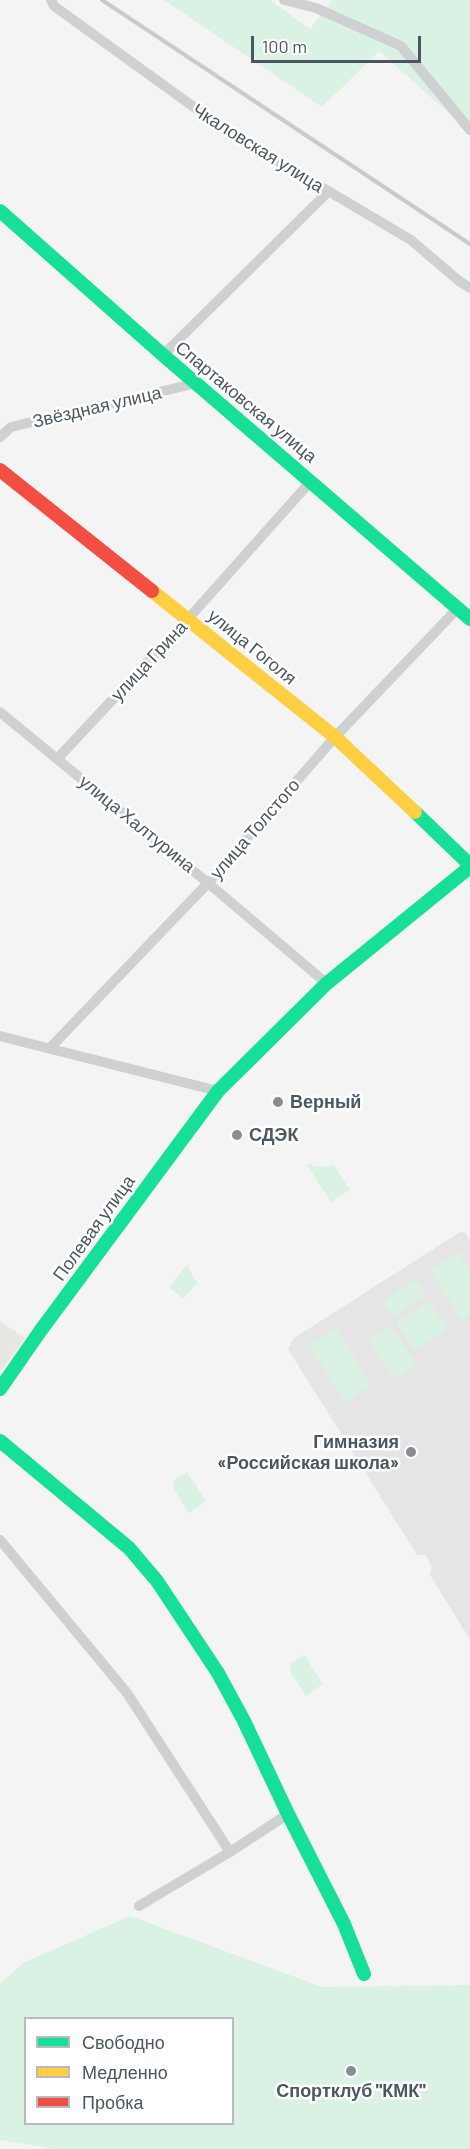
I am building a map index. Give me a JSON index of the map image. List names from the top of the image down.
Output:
{
  "streets": {
    "street": [
      "Чкаловская улица",
      "Спартаковская улица",
      "Звёздная улица",
      "улица Гоголя",
      "улица Грина",
      "улица Халтурина",
      "улица Толстого",
      "Полевая улица"
    ]
  },
  "crossings": [
    ["Спартаковская улица", "Звёздная улица"],
    ["Спартаковская улица", "улица Грина"],
    ["Спартаковская улица", "улица Толстого"],
    ["улица Гоголя", "улица Грина"],
    ["улица Гоголя", "улица Толстого"],
    ["улица Гоголя", "Полевая улица"],
    ["улица Грина", "улица Халтурина"],
    ["улица Халтурина", "улица Толстого"],
    ["улица Халтурина", "Полевая улица"]
  ],
  "places": [
    "Верный",
    "СДЭК",
    "Гимназия «Российская школа»",
    "Спортклуб \"КМК\""
  ],
  "legend": ["Свободно", "Медленно", "Пробка"],
  "scale_bar": "100 m"
}
